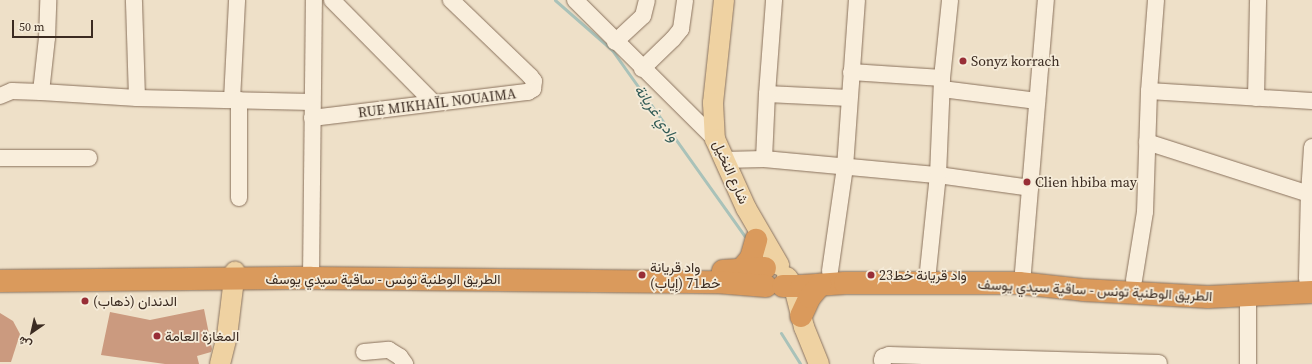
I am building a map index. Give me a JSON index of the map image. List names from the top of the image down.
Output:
{
  "streets": {
    "highway": ["الطريق الوطنية تونس - ساقية سيدي يوسف"],
    "main road": ["شارع النخيل"],
    "street": ["RUE MIKHAÏL NOUAIMA"]
  },
  "crossings": [
    ["شارع النخيل", "الطريق الوطنية تونس - ساقية سيدي يوسف"]
  ],
  "water": ["وادي غريانة"],
  "places": [
    "Sonyz korrach",
    "Clien hbiba may",
    "واد قريانة خط71 (إياب)",
    "واد قريانة خط23",
    "الدندان (ذهاب)",
    "المغازة العامة"
  ],
  "scale_bar": "50 m",
  "north": "bottom left"
}
